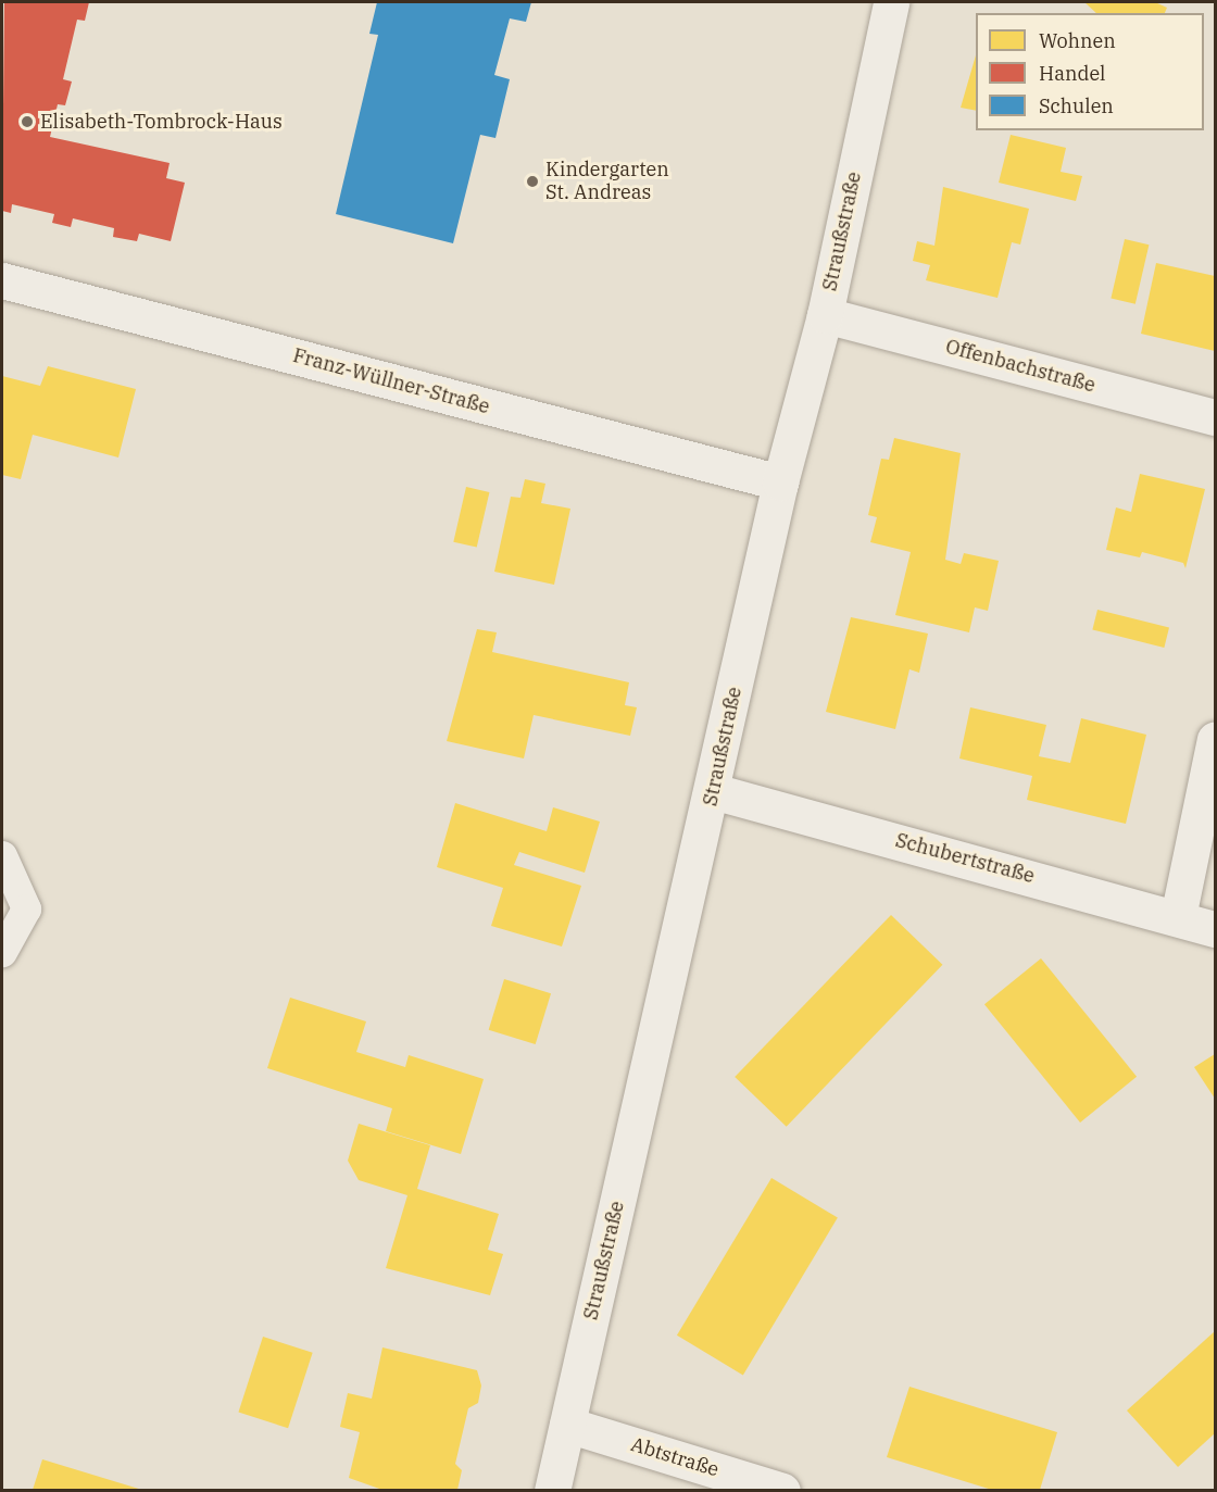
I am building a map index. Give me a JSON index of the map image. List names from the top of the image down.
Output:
{
  "streets": {
    "street": [
      "Straußstraße",
      "Offenbachstraße",
      "Franz-Wüllner-Straße",
      "Schubertstraße",
      "Abtstraße"
    ]
  },
  "crossings": [
    ["Straußstraße", "Offenbachstraße"],
    ["Straußstraße", "Franz-Wüllner-Straße"],
    ["Straußstraße", "Schubertstraße"],
    ["Straußstraße", "Abtstraße"]
  ],
  "places": ["Elisabeth-Tombrock-Haus", "Kindergarten St. Andreas"],
  "legend": ["Wohnen", "Handel", "Schulen"]
}
